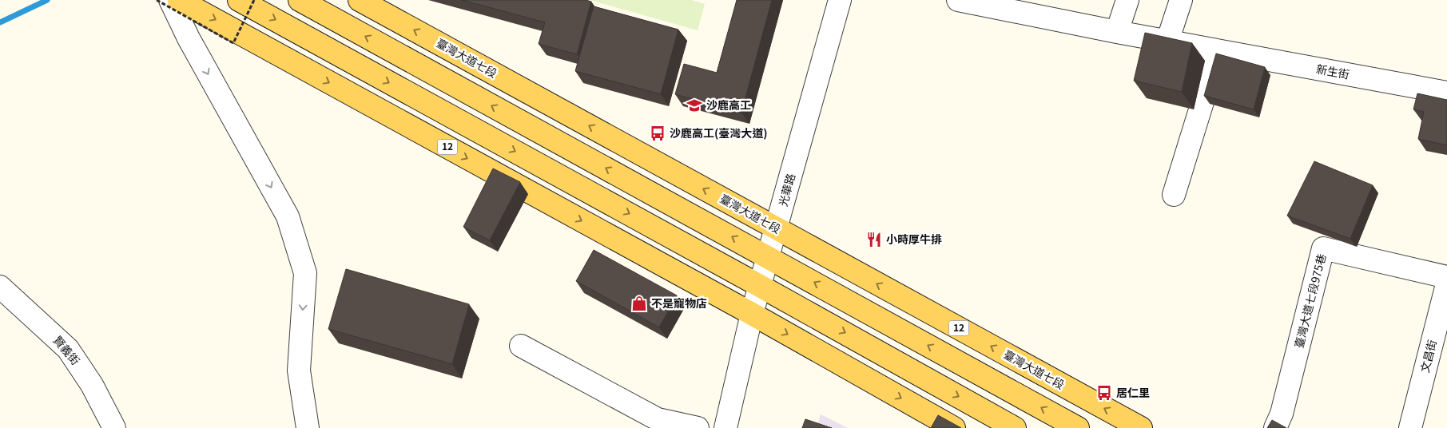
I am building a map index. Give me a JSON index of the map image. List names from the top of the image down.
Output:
{
  "streets": {
    "main road": ["臺灣大道七段", "12"],
    "street": [
      "新生街",
      "光華路",
      "臺灣大道七段975巷",
      "賢義街",
      "文昌街"
    ]
  },
  "crossings": [
    ["臺灣大道七段", "光華路"],
    ["12", "光華路"]
  ],
  "places": {
    "school or university": ["沙鹿高工"],
    "bus stop": ["沙鹿高工(臺灣大道)", "居仁里"],
    "restaurant": ["小時厚牛排"],
    "shop": ["不是寵物店"]
  }
}
